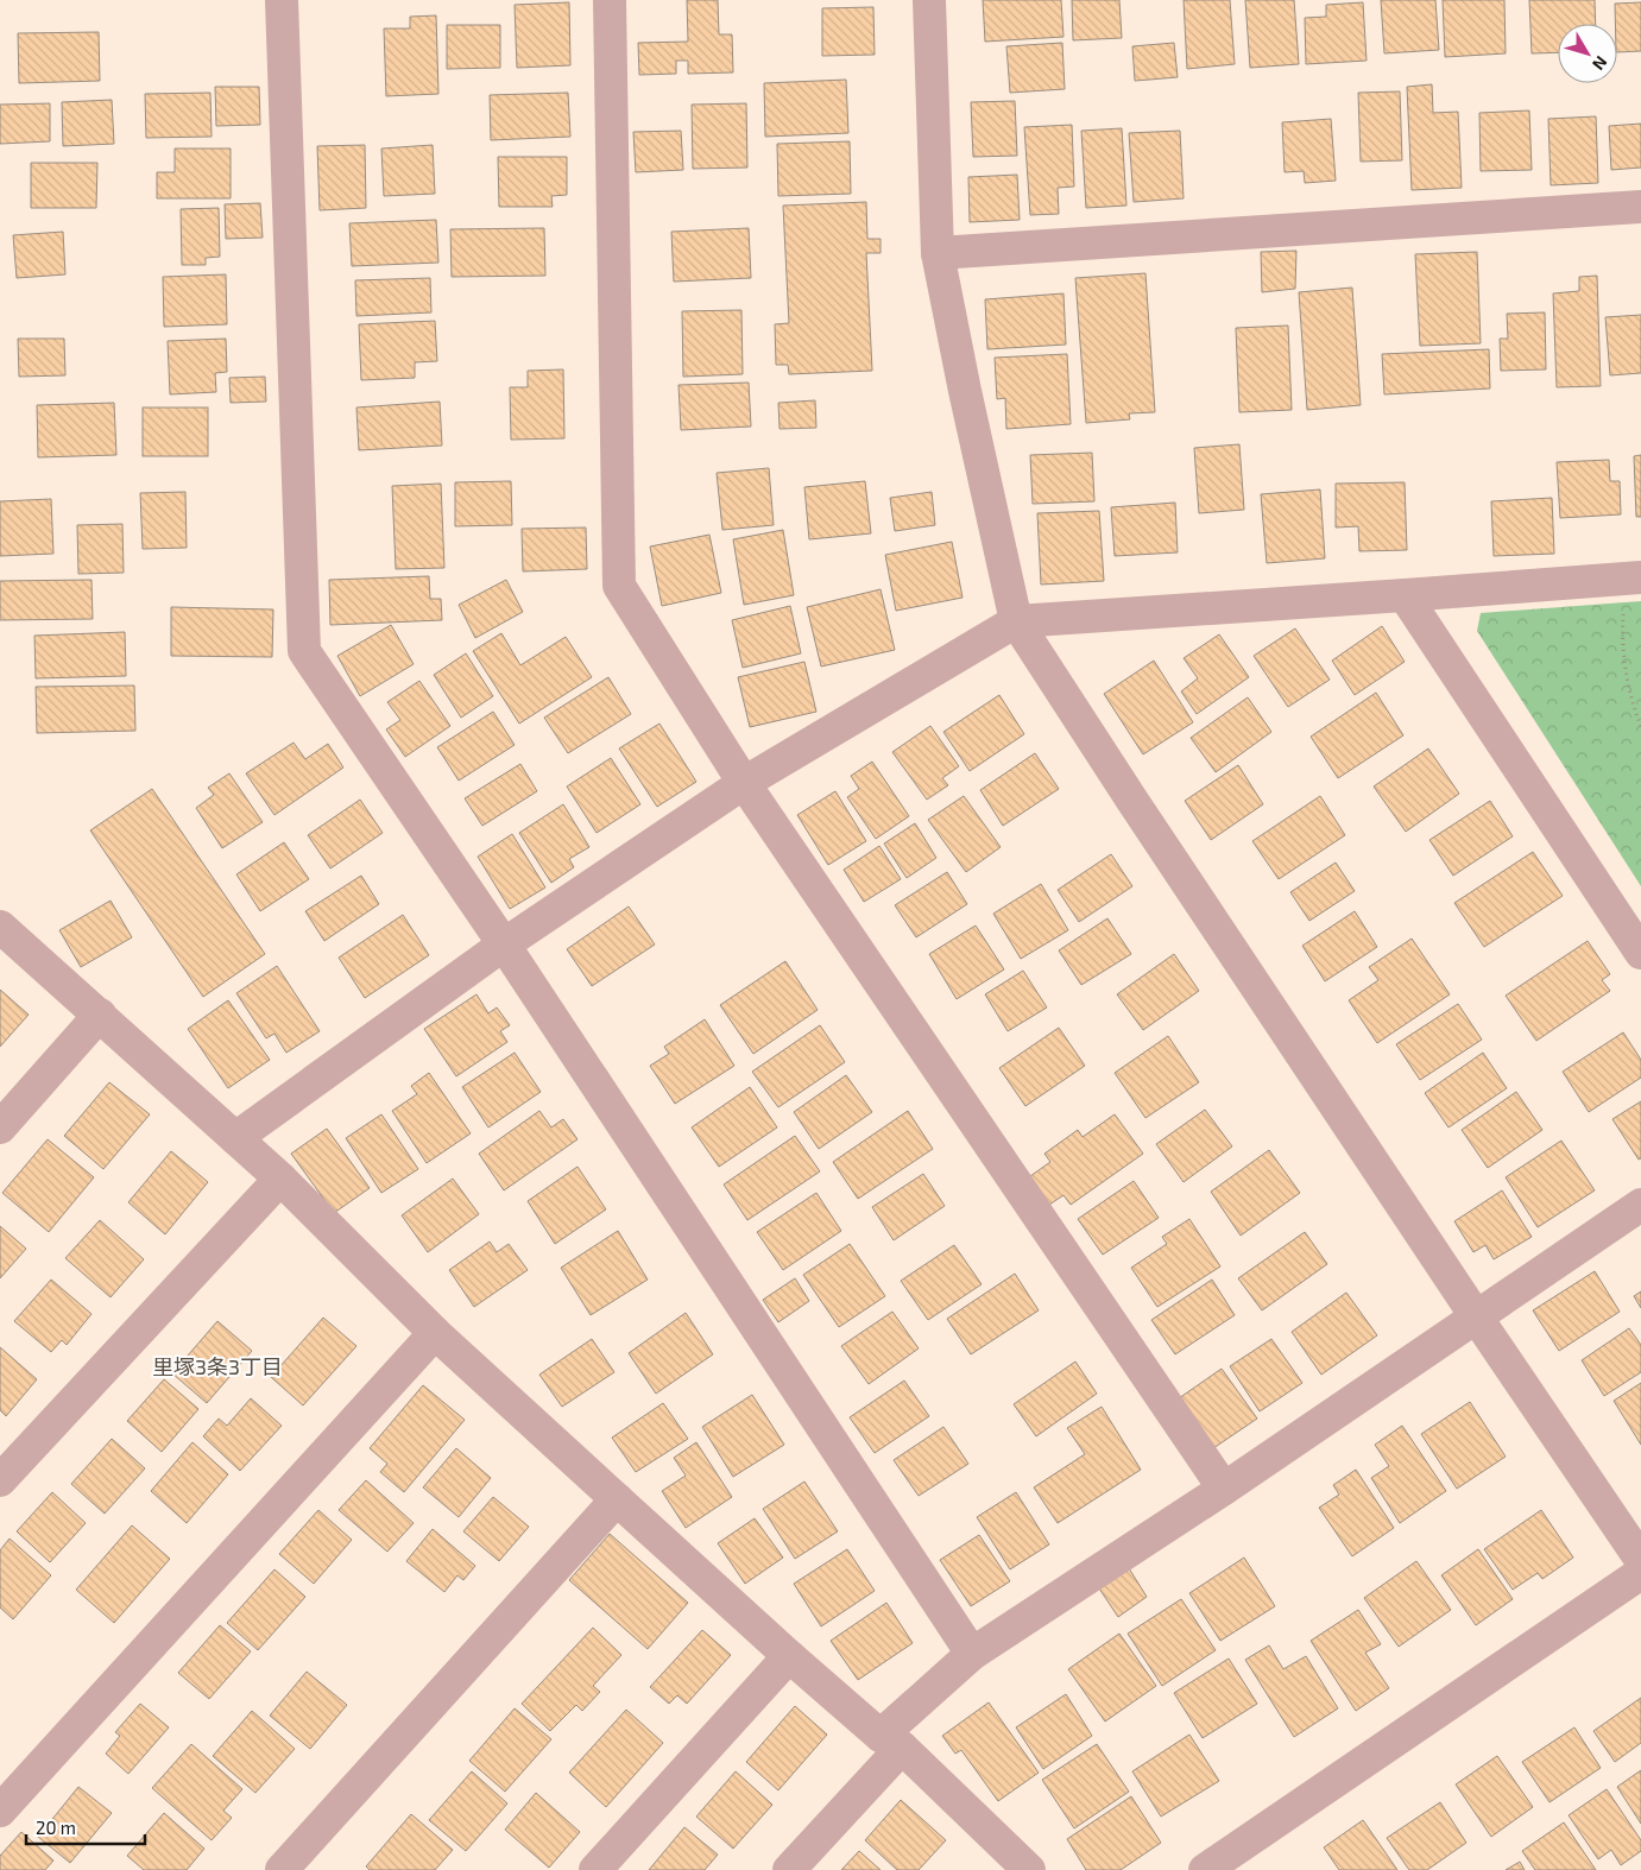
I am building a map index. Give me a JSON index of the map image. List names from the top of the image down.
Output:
{
  "districts": ["里塚3条3丁目"],
  "scale_bar": "20 m",
  "north": "bottom right"
}
